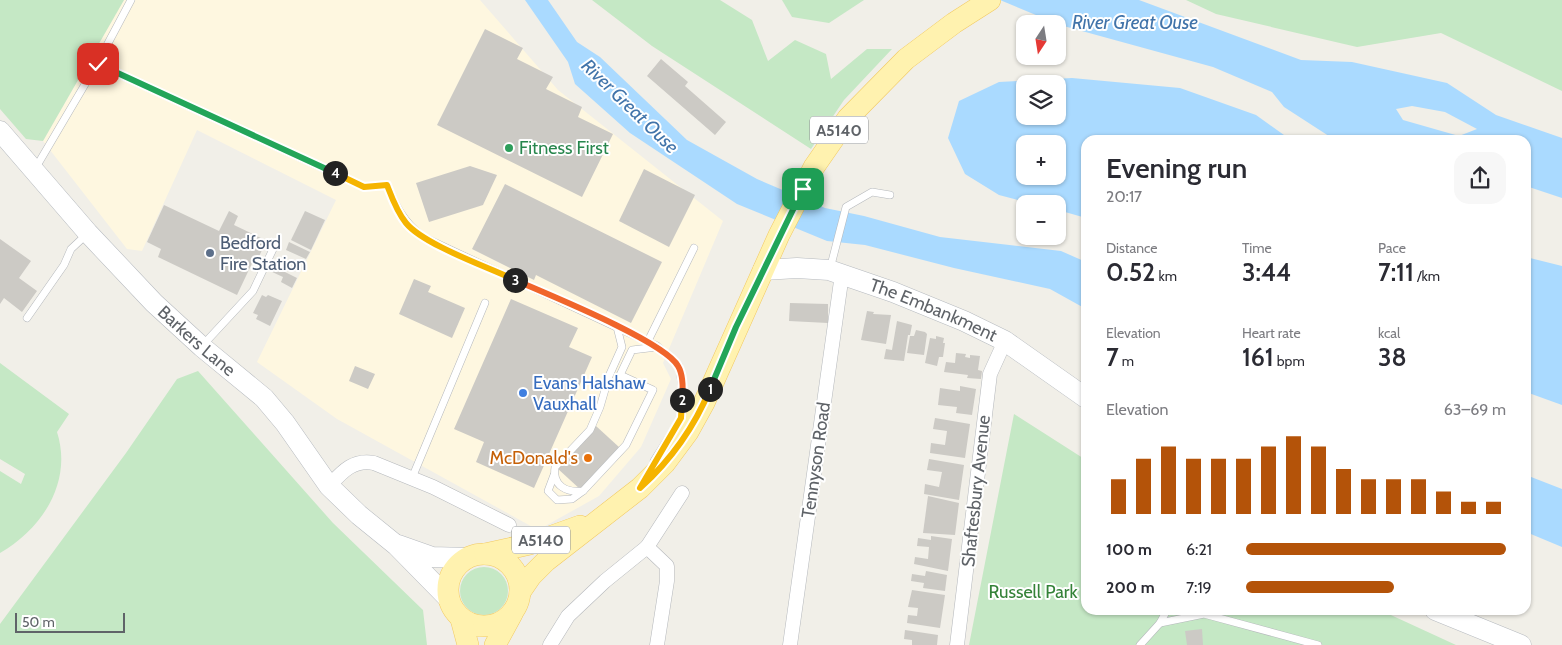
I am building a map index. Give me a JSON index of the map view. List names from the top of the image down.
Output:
{
  "streets": {
    "main road": ["A5140"],
    "street": [
      "The Embankment",
      "Barkers Lane",
      "Tennyson Road",
      "Shaftesbury Avenue"
    ]
  },
  "crossings": [
    ["A5140", "The Embankment"],
    ["A5140", "Barkers Lane"],
    ["The Embankment", "Tennyson Road"],
    ["The Embankment", "Shaftesbury Avenue"]
  ],
  "water": ["River Great Ouse"],
  "parks": ["Russell Park"],
  "places": [
    "Fitness First",
    "Bedford Fire Station",
    "Evans Halshaw Vauxhall",
    "McDonald's"
  ],
  "scale_bar": "50 m",
  "north": "bottom",
  "page": {
    "map_buttons": ["+", "−"],
    "heading": ["Evening run", "20:17"],
    "pins": [
      "4",
      "3",
      "1",
      "2"
    ],
    "stats": [
      ["Distance", "0.52 km"],
      ["Time", "3:44"],
      ["Pace", "7:11 /km"],
      ["Elevation", "7 m"],
      ["Heart rate", "161 bpm"],
      ["kcal", "38"]
    ],
    "chart": ["Elevation", "63–69 m"],
    "list": [
      {
        "name": "100 m",
        "note": "6:21"
      },
      {
        "name": "200 m",
        "note": "7:19"
      }
    ],
    "scale": "50 m"
  }
}
